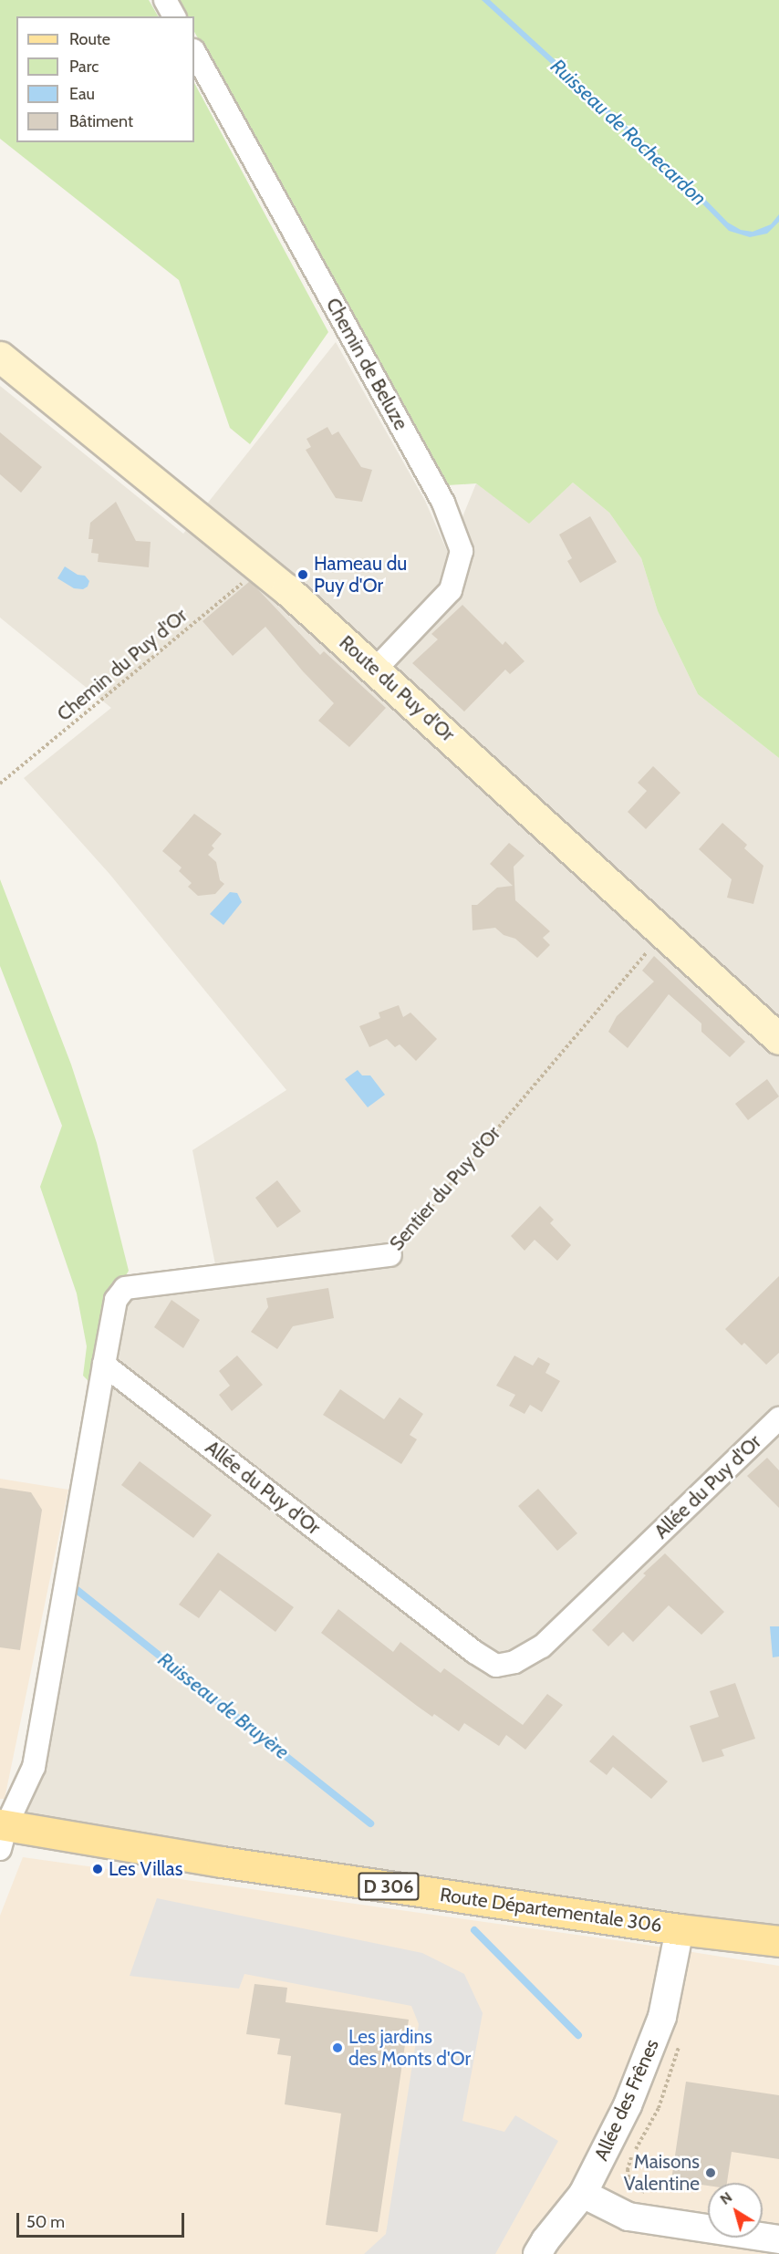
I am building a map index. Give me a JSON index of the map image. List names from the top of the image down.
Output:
{
  "streets": {
    "main road": ["Route du Puy d'Or", "D 306", "Route Départementale 306"],
    "street": [
      "Chemin de Beluze",
      "Sentier du Puy d'Or",
      "Allée du Puy d'Or",
      "Allée des Frênes"
    ],
    "path": ["Chemin du Puy d'Or"]
  },
  "crossings": [
    ["Chemin de Beluze", "Route du Puy d'Or"],
    ["Chemin du Puy d'Or", "Route du Puy d'Or"],
    ["Route du Puy d'Or", "Sentier du Puy d'Or"],
    ["Sentier du Puy d'Or", "Allée du Puy d'Or"],
    ["Route Départementale 306", "Allée des Frênes"]
  ],
  "water": ["Ruisseau de Rochecardon", "Ruisseau de Bruyère"],
  "places": [
    "Hameau du Puy d'Or",
    "Les Villas",
    "Les jardins des Monts d'Or",
    "Maisons Valentine"
  ],
  "legend": [
    "Route",
    "Parc",
    "Eau",
    "Bâtiment"
  ],
  "scale_bar": "50 m",
  "north": "top left"
}
